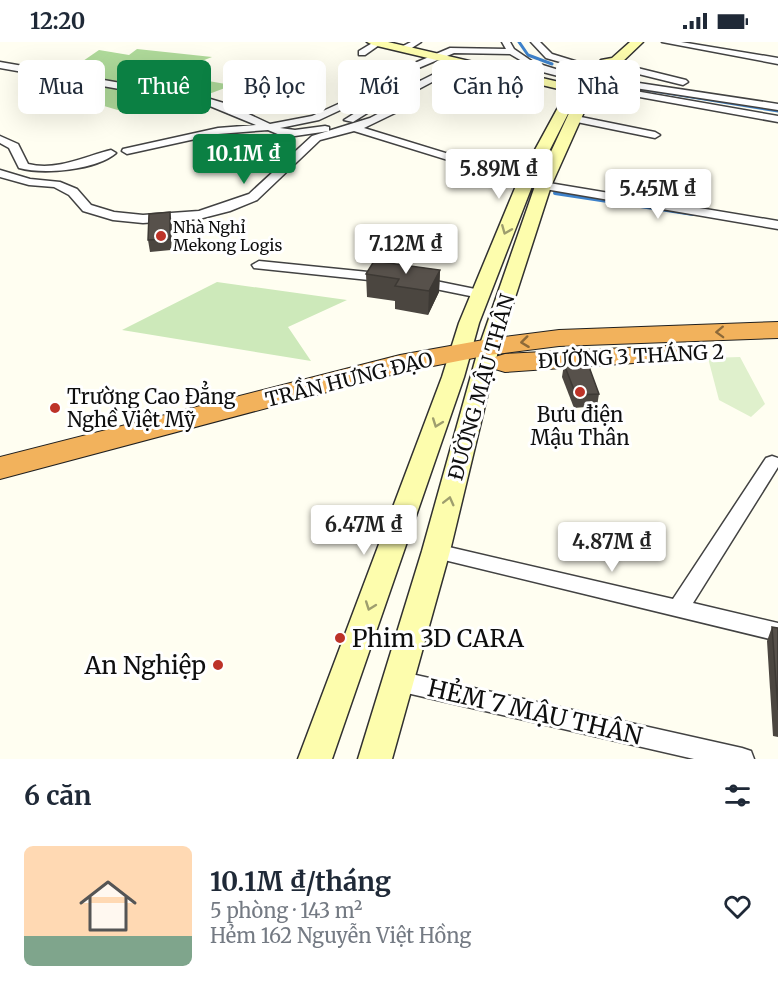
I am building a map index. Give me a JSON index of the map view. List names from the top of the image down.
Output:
{
  "streets": {
    "highway": ["ĐƯỜNG 3 THÁNG 2", "TRẦN HƯNG ĐẠO"],
    "main road": ["ĐƯỜNG MẬU THÂN"],
    "street": ["HẺM 7 MẬU THÂN"]
  },
  "crossings": [
    ["ĐƯỜNG 3 THÁNG 2", "TRẦN HƯNG ĐẠO"],
    ["ĐƯỜNG 3 THÁNG 2", "ĐƯỜNG MẬU THÂN"],
    ["TRẦN HƯNG ĐẠO", "ĐƯỜNG MẬU THÂN"],
    ["ĐƯỜNG MẬU THÂN", "HẺM 7 MẬU THÂN"]
  ],
  "places": [
    "Nhà Nghỉ Mekong Logis",
    "Bưu điện Mậu Thân",
    "Trường Cao Đẳng Nghề Việt Mỹ",
    "Phim 3D CARA",
    "An Nghiệp"
  ],
  "page": {
    "status": "12:20",
    "chip": [
      "Mua",
      "Thuê",
      "Bộ lọc",
      "Mới",
      "Căn hộ",
      "Nhà"
    ],
    "price": [
      "10.1M ₫",
      "5.89M ₫",
      "5.45M ₫",
      "7.12M ₫",
      "6.47M ₫",
      "4.87M ₫"
    ],
    "heading": "6 căn",
    "list": [
      {
        "name": "10.1M ₫/tháng",
        "note": "5 phòng · 143 m² · Hẻm 162 Nguyễn Việt Hồng"
      }
    ]
  }
}
